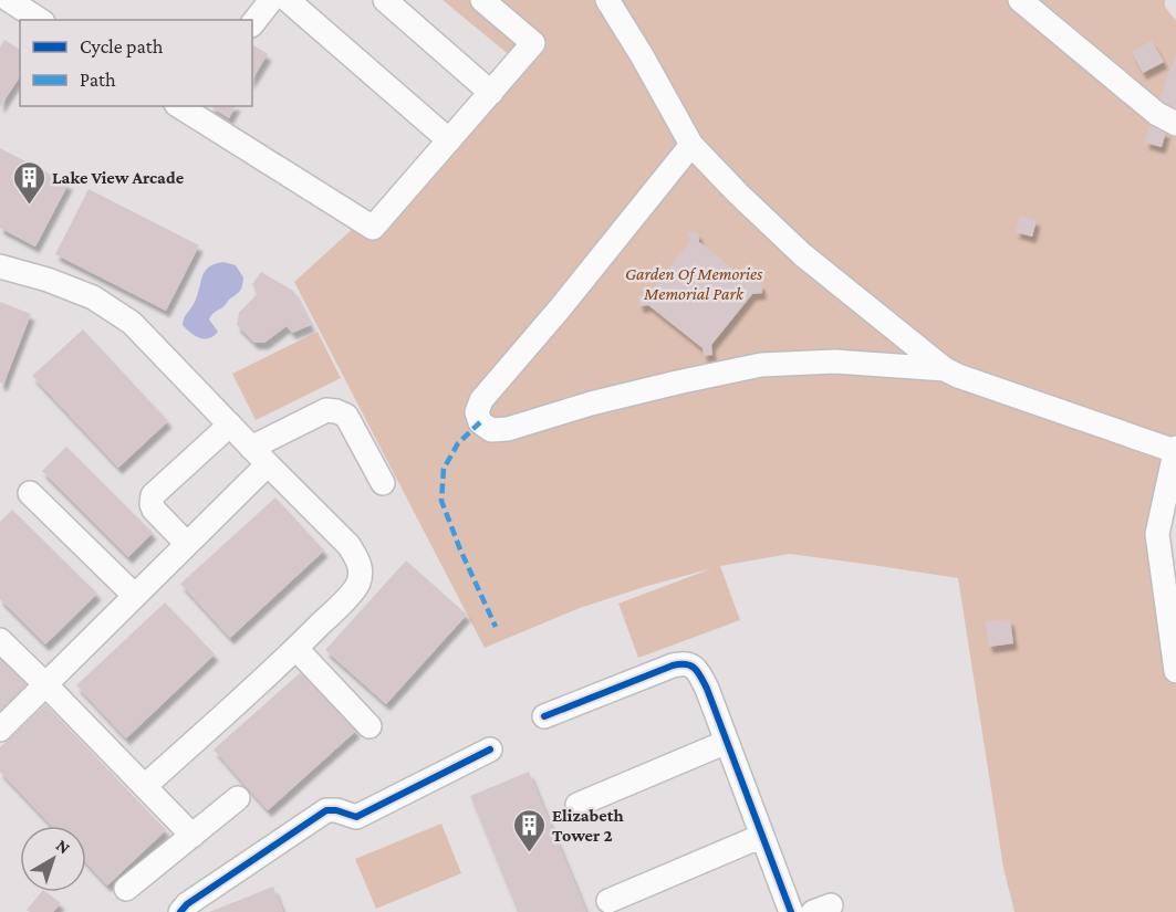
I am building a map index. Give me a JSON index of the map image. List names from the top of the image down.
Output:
{
  "parks": ["Garden Of Memories Memorial Park"],
  "places": {
    "building": ["Lake View Arcade", "Elizabeth Tower 2"]
  },
  "legend": ["Cycle path", "Path"],
  "north": "top right"
}
